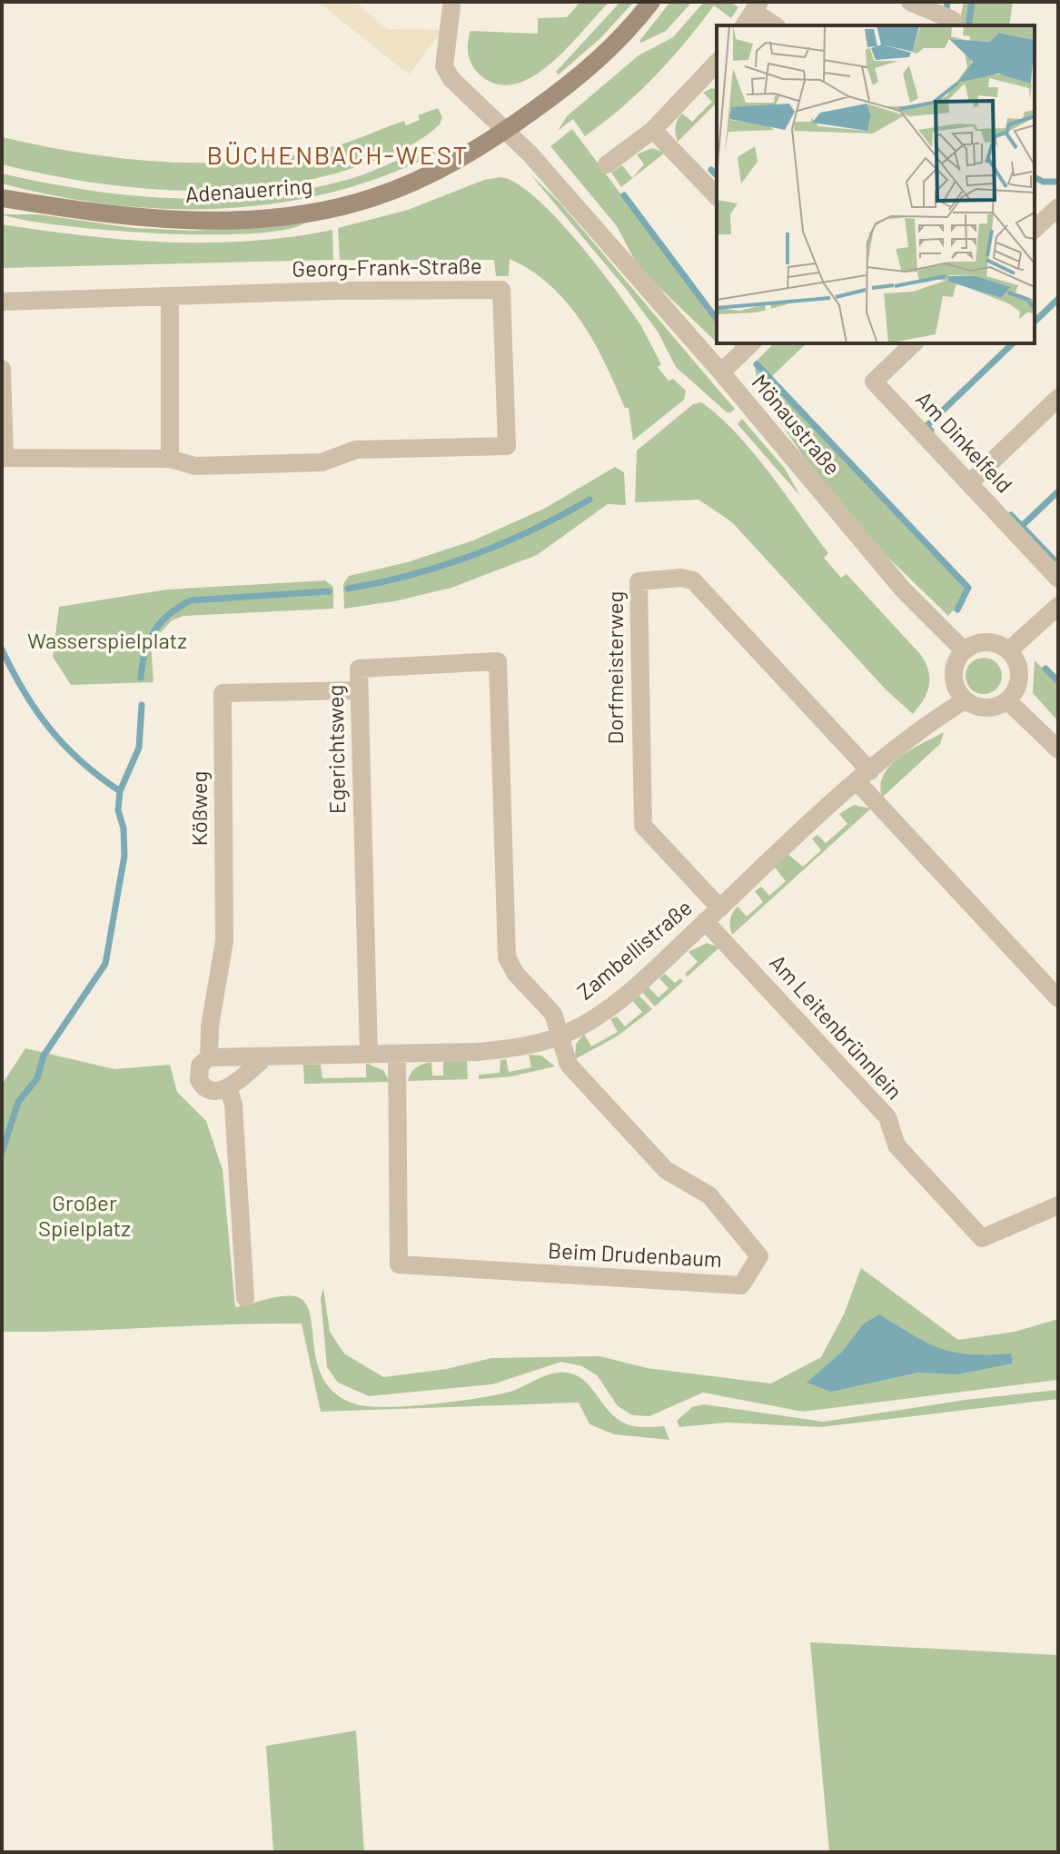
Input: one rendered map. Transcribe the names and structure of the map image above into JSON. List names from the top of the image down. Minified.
{"streets":{"main road":["Adenauerring"],"street":["Georg-Frank-Straße","Mönaustraße","Am Dinkelfeld","Dorfmeisterweg","Egerichtsweg","Kößweg","Zambellistraße","Am Leitenbrünnlein","Beim Drudenbaum"]},"crossings":[["Adenauerring","Mönaustraße"],["Mönaustraße","Zambellistraße"],["Dorfmeisterweg","Zambellistraße"],["Egerichtsweg","Kößweg"],["Egerichtsweg","Zambellistraße"],["Egerichtsweg","Beim Drudenbaum"],["Kößweg","Zambellistraße"],["Zambellistraße","Am Leitenbrünnlein"],["Zambellistraße","Beim Drudenbaum"]],"districts":["BÜCHENBACH-WEST"],"parks":["Wasserspielplatz","Großer Spielplatz"]}
